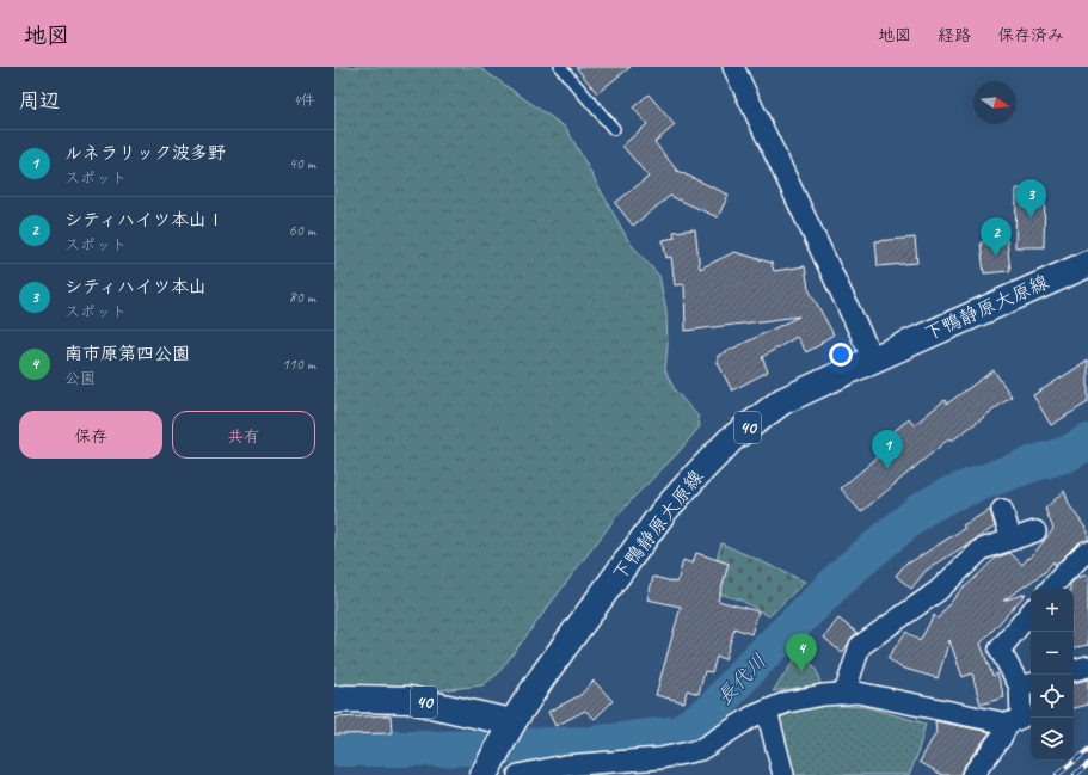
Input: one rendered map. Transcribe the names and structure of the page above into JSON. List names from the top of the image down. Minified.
{"streets":{"main road":["下鴨静原大原線","40"]},"crossings":[["下鴨静原大原線","40"]],"water":["長代川"],"north":"right","page":{"header":"地図","nav":["地図","経路","保存済み"],"heading":["周辺","4件"],"list":[{"mark":"1","name":"ルネラリック波多野","note":"スポット","value":"40 m"},{"mark":"2","name":"シティハイツ本山Ⅰ","note":"スポット","value":"60 m"},{"mark":"3","name":"シティハイツ本山","note":"スポット","value":"80 m"},{"mark":"4","name":"南市原第四公園","note":"公園","value":"110 m"}],"pins":["3","2","1","4"],"buttons":["保存","共有"],"map_buttons":["+","−"]}}
